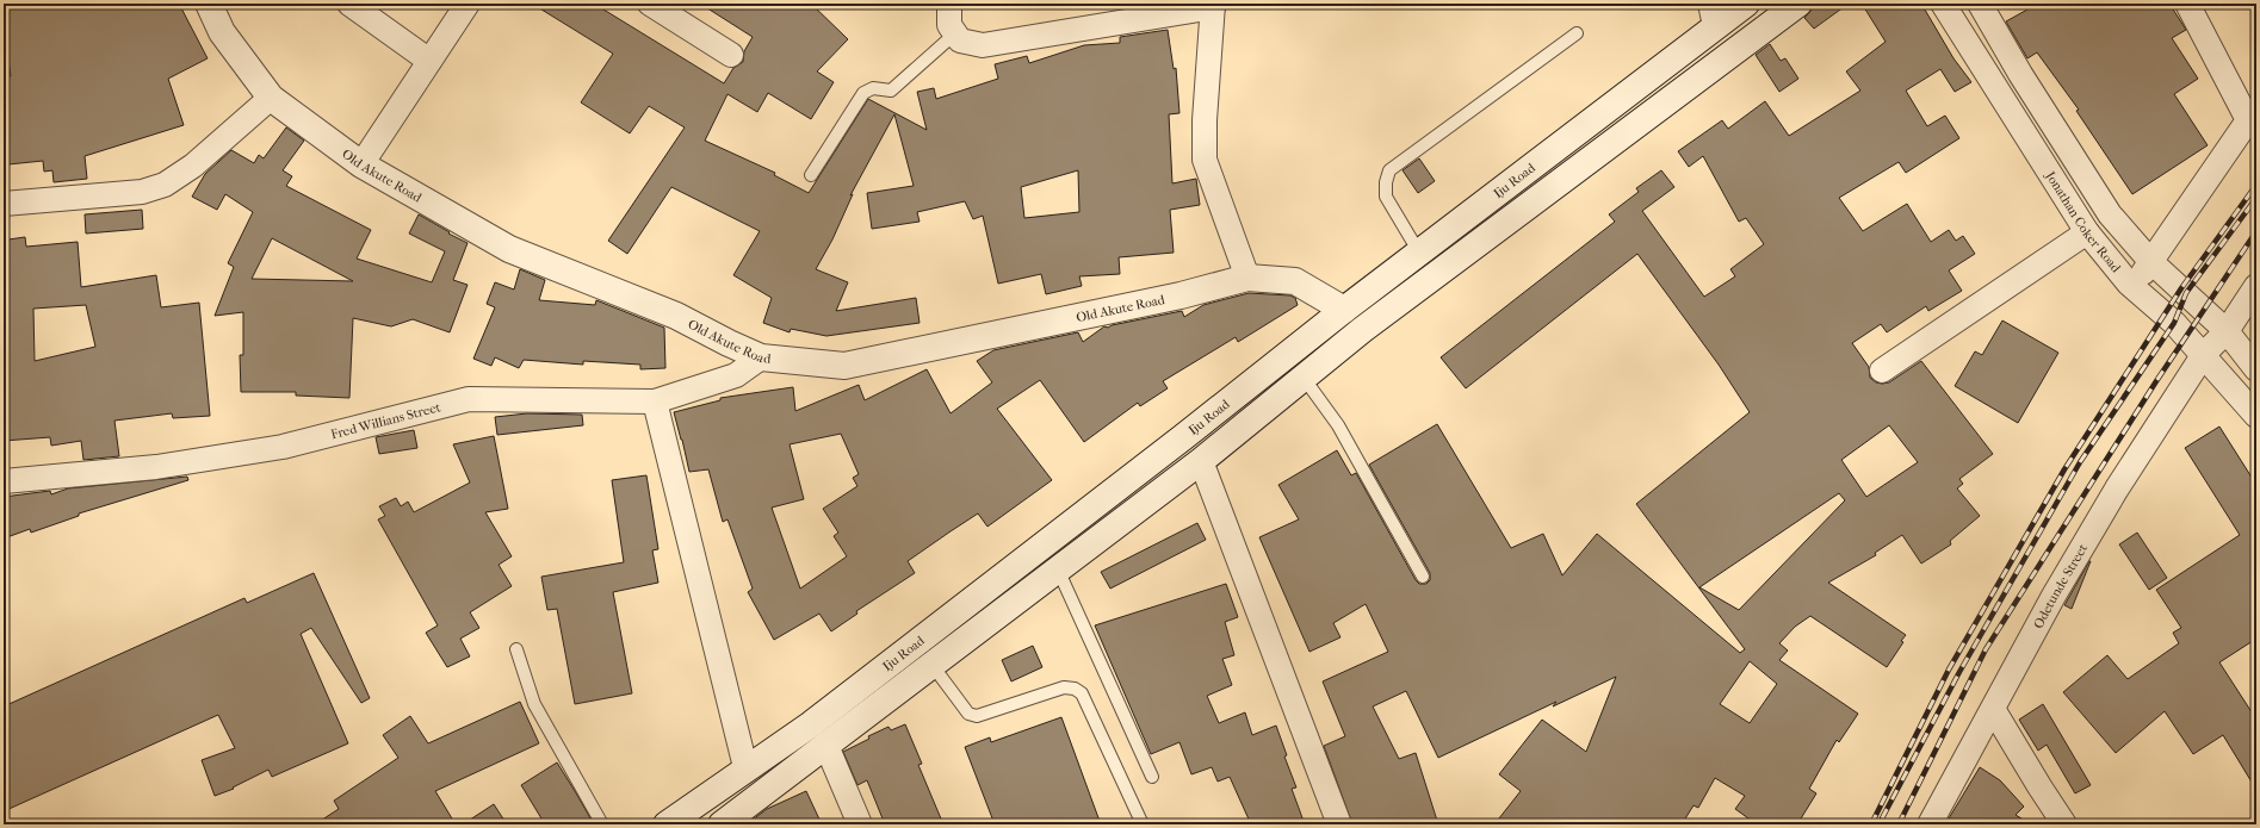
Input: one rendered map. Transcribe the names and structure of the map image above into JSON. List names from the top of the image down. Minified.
{"streets":{"main road":["Old Akute Road","Iju Road"],"street":["Jonathan Coker Road","Fred Willians Street","Odetunde Street"]},"crossings":[["Old Akute Road","Iju Road"],["Old Akute Road","Fred Willians Street"],["Jonathan Coker Road","Odetunde Street"]]}
